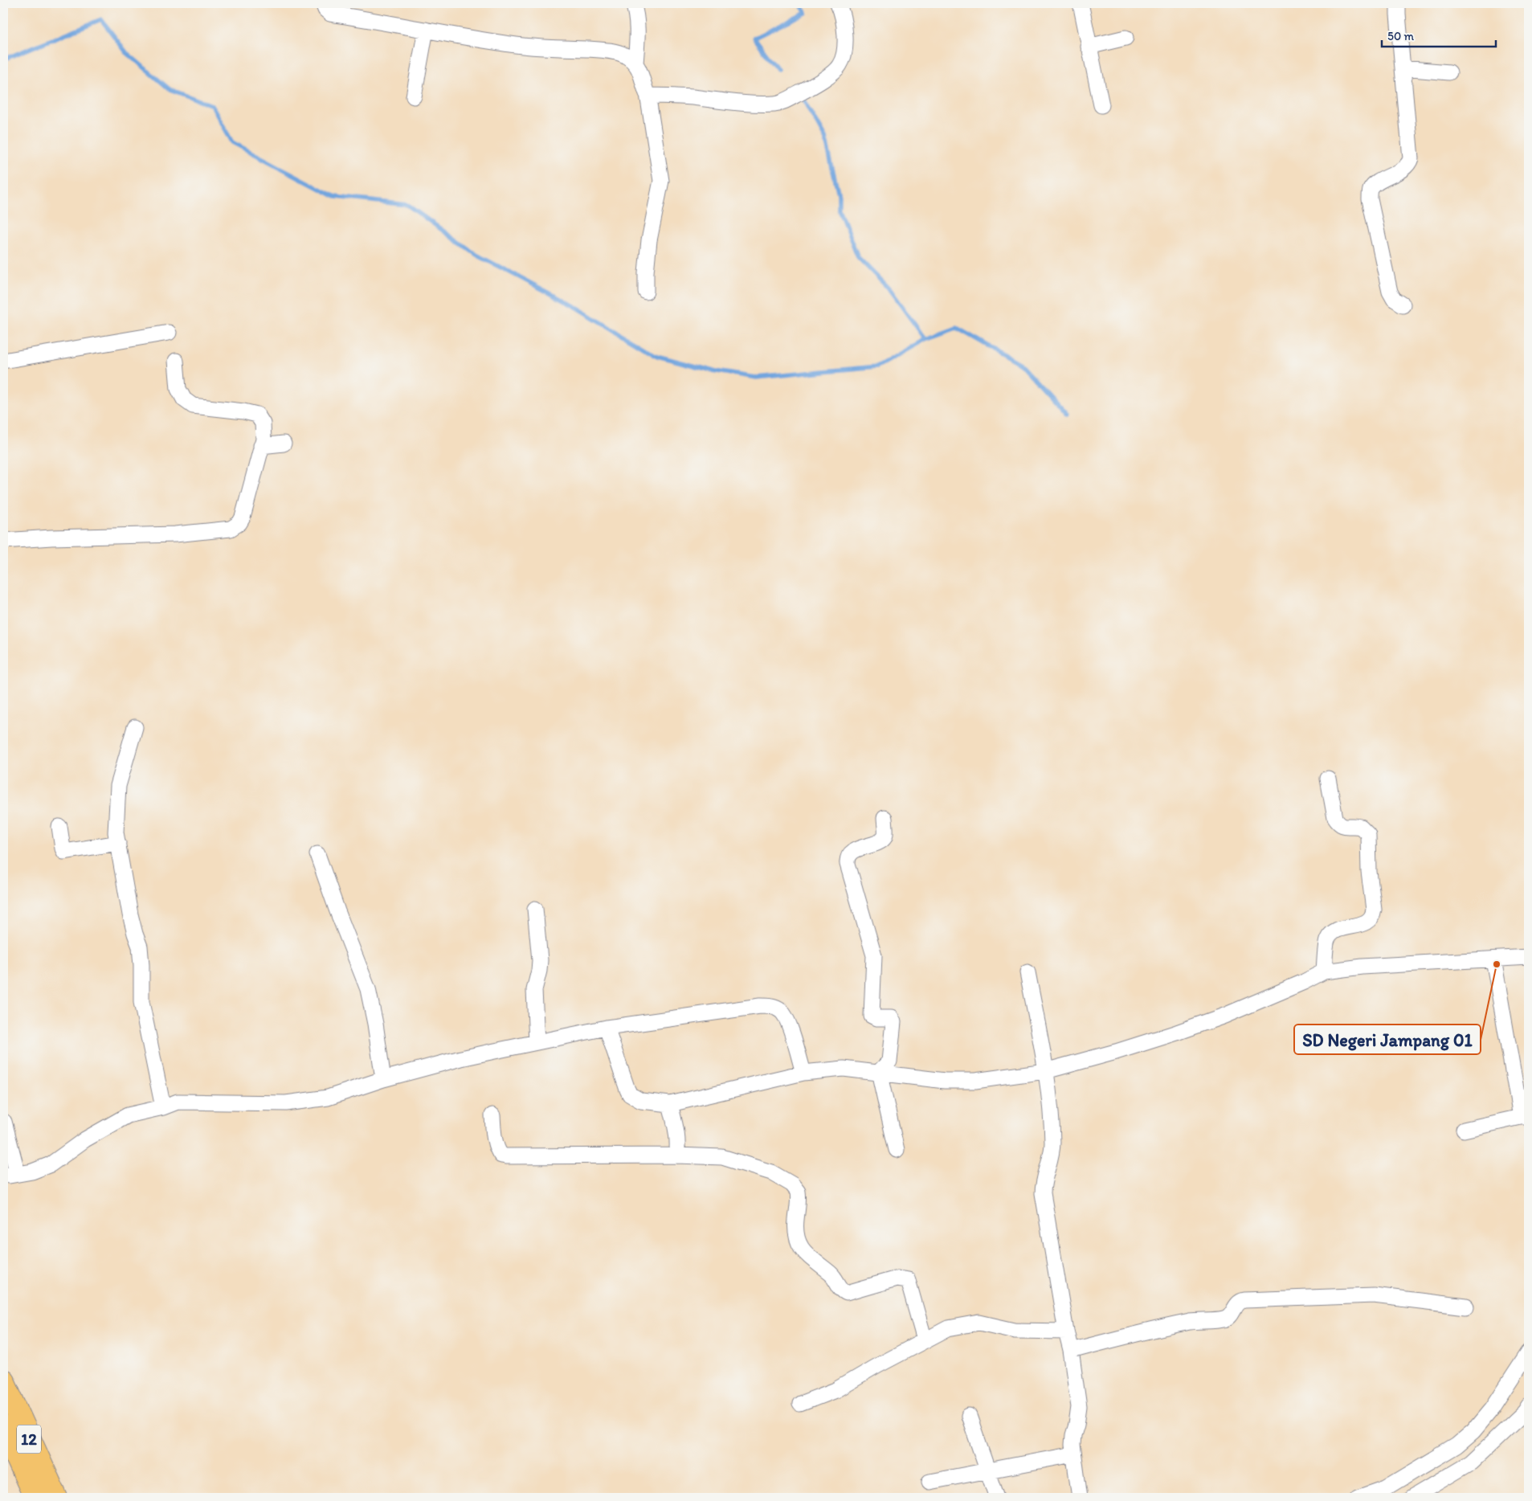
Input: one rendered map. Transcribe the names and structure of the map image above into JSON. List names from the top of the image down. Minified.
{"streets":{"highway":["12"]},"places":["SD Negeri Jampang 01"],"scale_bar":"50 m"}
